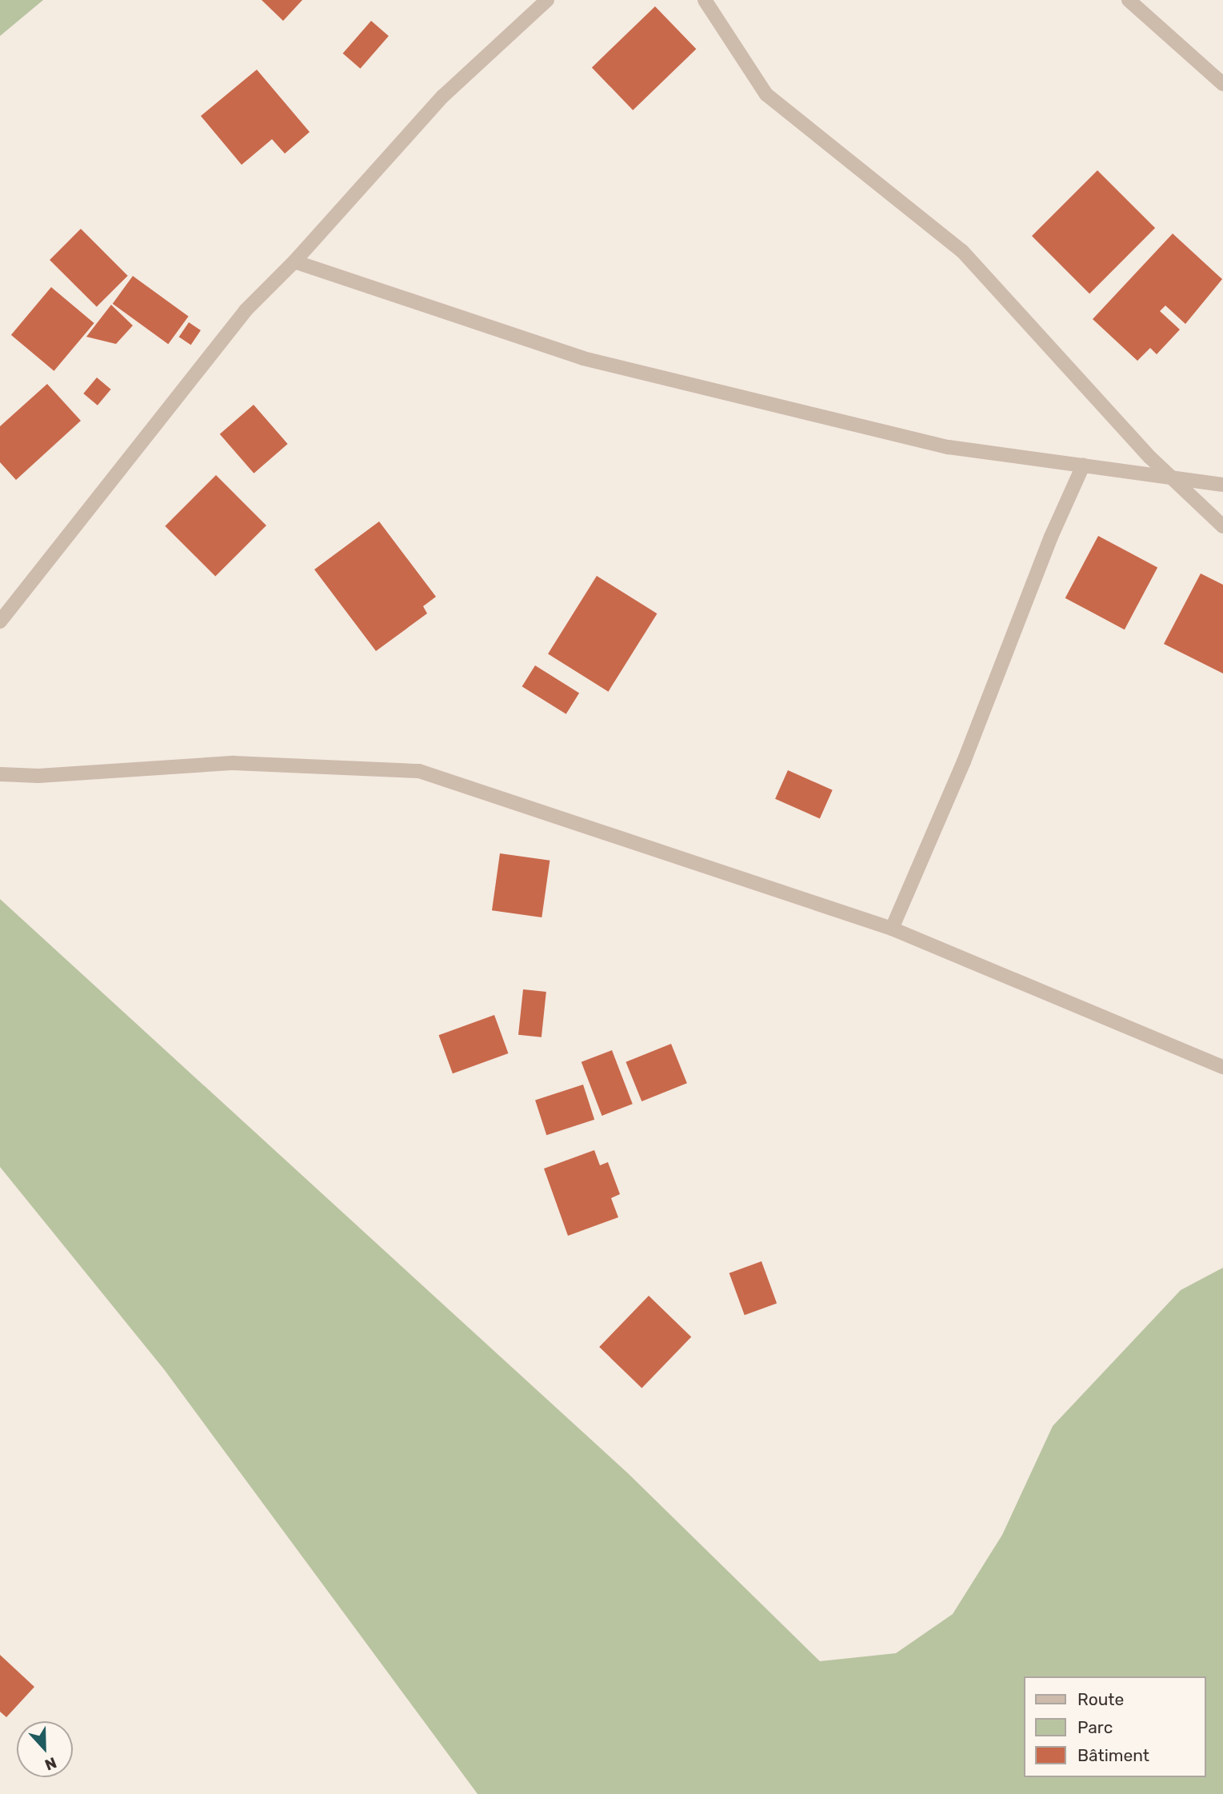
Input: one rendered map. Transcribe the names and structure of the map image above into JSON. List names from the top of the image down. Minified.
{"legend":["Route","Parc","Bâtiment"],"north":"bottom"}
